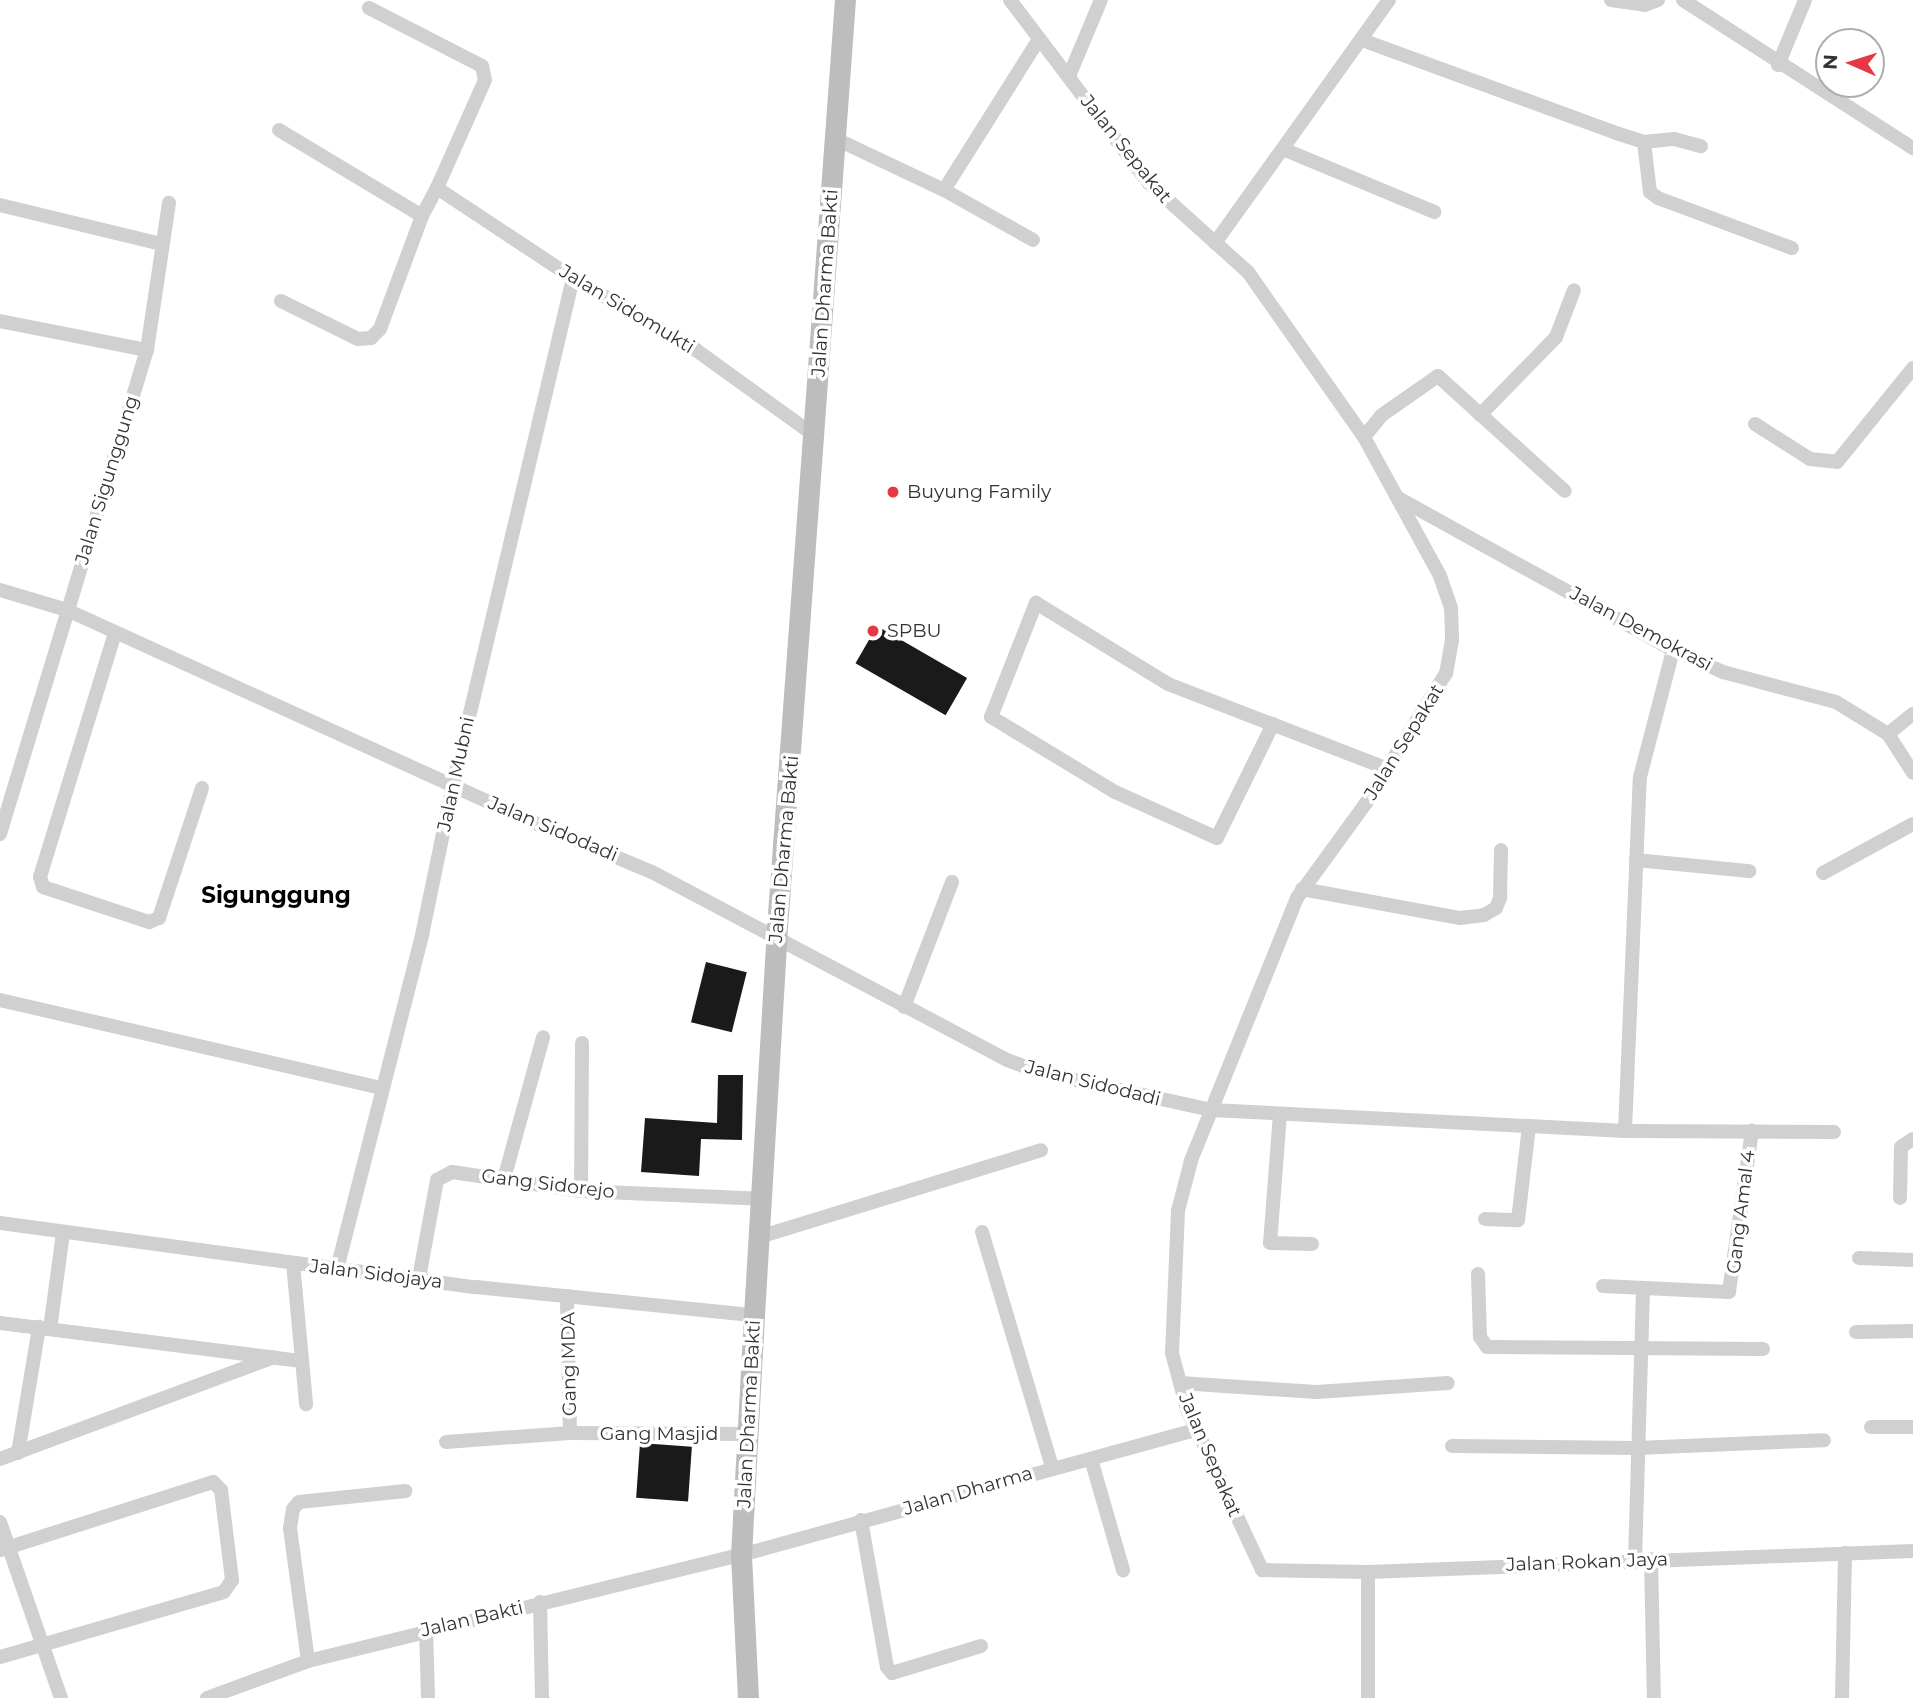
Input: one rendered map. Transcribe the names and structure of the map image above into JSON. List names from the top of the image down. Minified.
{"streets":{"main road":["Jalan Dharma Bakti"],"street":["Jalan Sepakat","Jalan Sidomukti","Jalan Sigunggung","Jalan Demokrasi","Jalan Mubni","Jalan Sidodadi","Gang Sidorejo","Gang Amal 4","Jalan Sidojaya","Gang MDA","Gang Masjid","Jalan Dharma","Jalan Rokan Jaya","Jalan Bakti"]},"crossings":[["Jalan Sepakat","Jalan Demokrasi"],["Jalan Sepakat","Jalan Sidodadi"],["Jalan Sepakat","Jalan Dharma"],["Jalan Sepakat","Jalan Rokan Jaya"],["Jalan Dharma Bakti","Jalan Sidomukti"],["Jalan Dharma Bakti","Jalan Sidodadi"],["Jalan Dharma Bakti","Gang Sidorejo"],["Jalan Dharma Bakti","Jalan Sidojaya"],["Jalan Dharma Bakti","Gang Masjid"],["Jalan Dharma Bakti","Jalan Dharma"],["Jalan Dharma Bakti","Jalan Bakti"],["Jalan Sidomukti","Jalan Mubni"],["Jalan Sigunggung","Jalan Sidodadi"],["Jalan Mubni","Jalan Sidodadi"],["Jalan Mubni","Jalan Sidojaya"],["Jalan Sidodadi","Gang Amal 4"],["Gang Sidorejo","Jalan Sidojaya"],["Jalan Sidojaya","Gang MDA"],["Gang MDA","Gang Masjid"],["Jalan Dharma","Jalan Bakti"]],"districts":["Sigunggung"],"places":["Buyung Family","SPBU"],"north":"left"}
